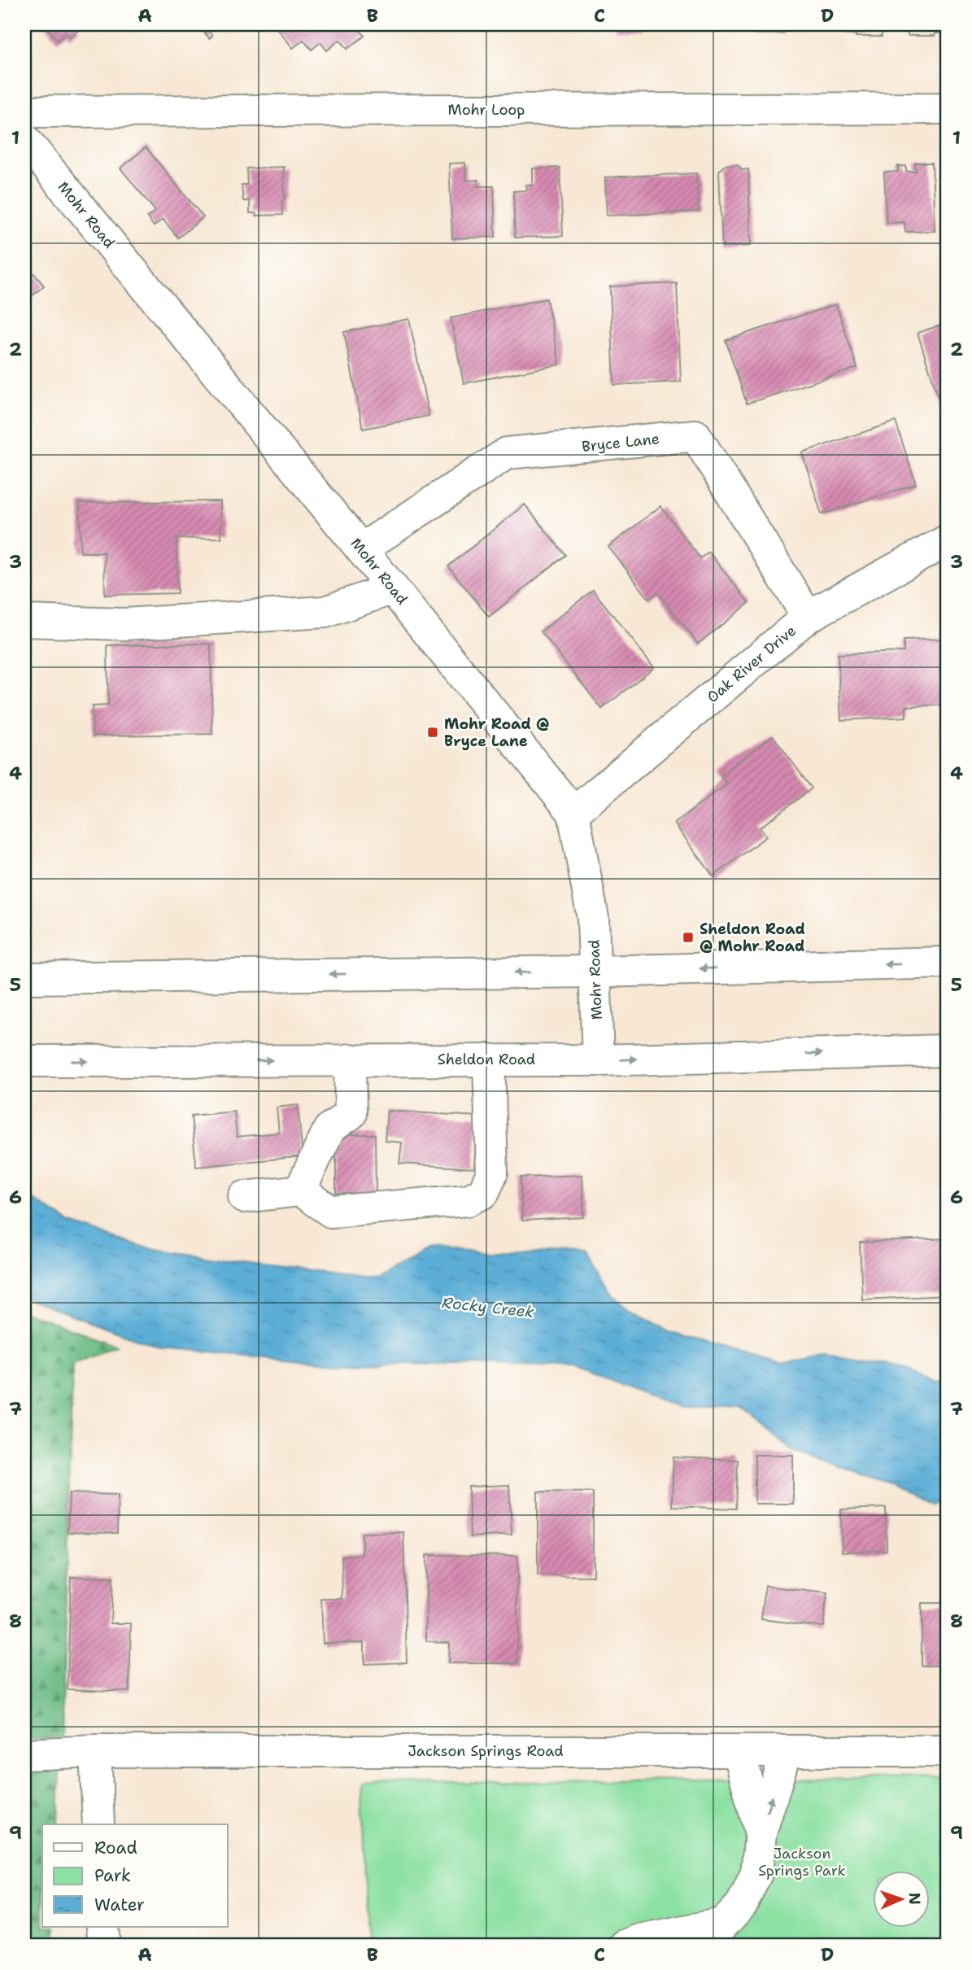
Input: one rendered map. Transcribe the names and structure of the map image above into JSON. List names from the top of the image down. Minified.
{"streets":{"street":["Mohr Loop","Mohr Road","Bryce Lane","Oak River Drive","Sheldon Road","Jackson Springs Road"]},"crossings":[["Mohr Road","Bryce Lane"],["Mohr Road","Oak River Drive"],["Mohr Road","Sheldon Road"],["Bryce Lane","Oak River Drive"]],"water":["Rocky Creek"],"parks":["Jackson Springs Park"],"places":{"transit":["Mohr Road @ Bryce Lane","Sheldon Road @ Mohr Road"]},"legend":["Road","Park","Water"],"north":"right","grid":{"columns":["A","B","C","D"],"rows":["1","2","3","4","5","6","7","8","9"]}}
